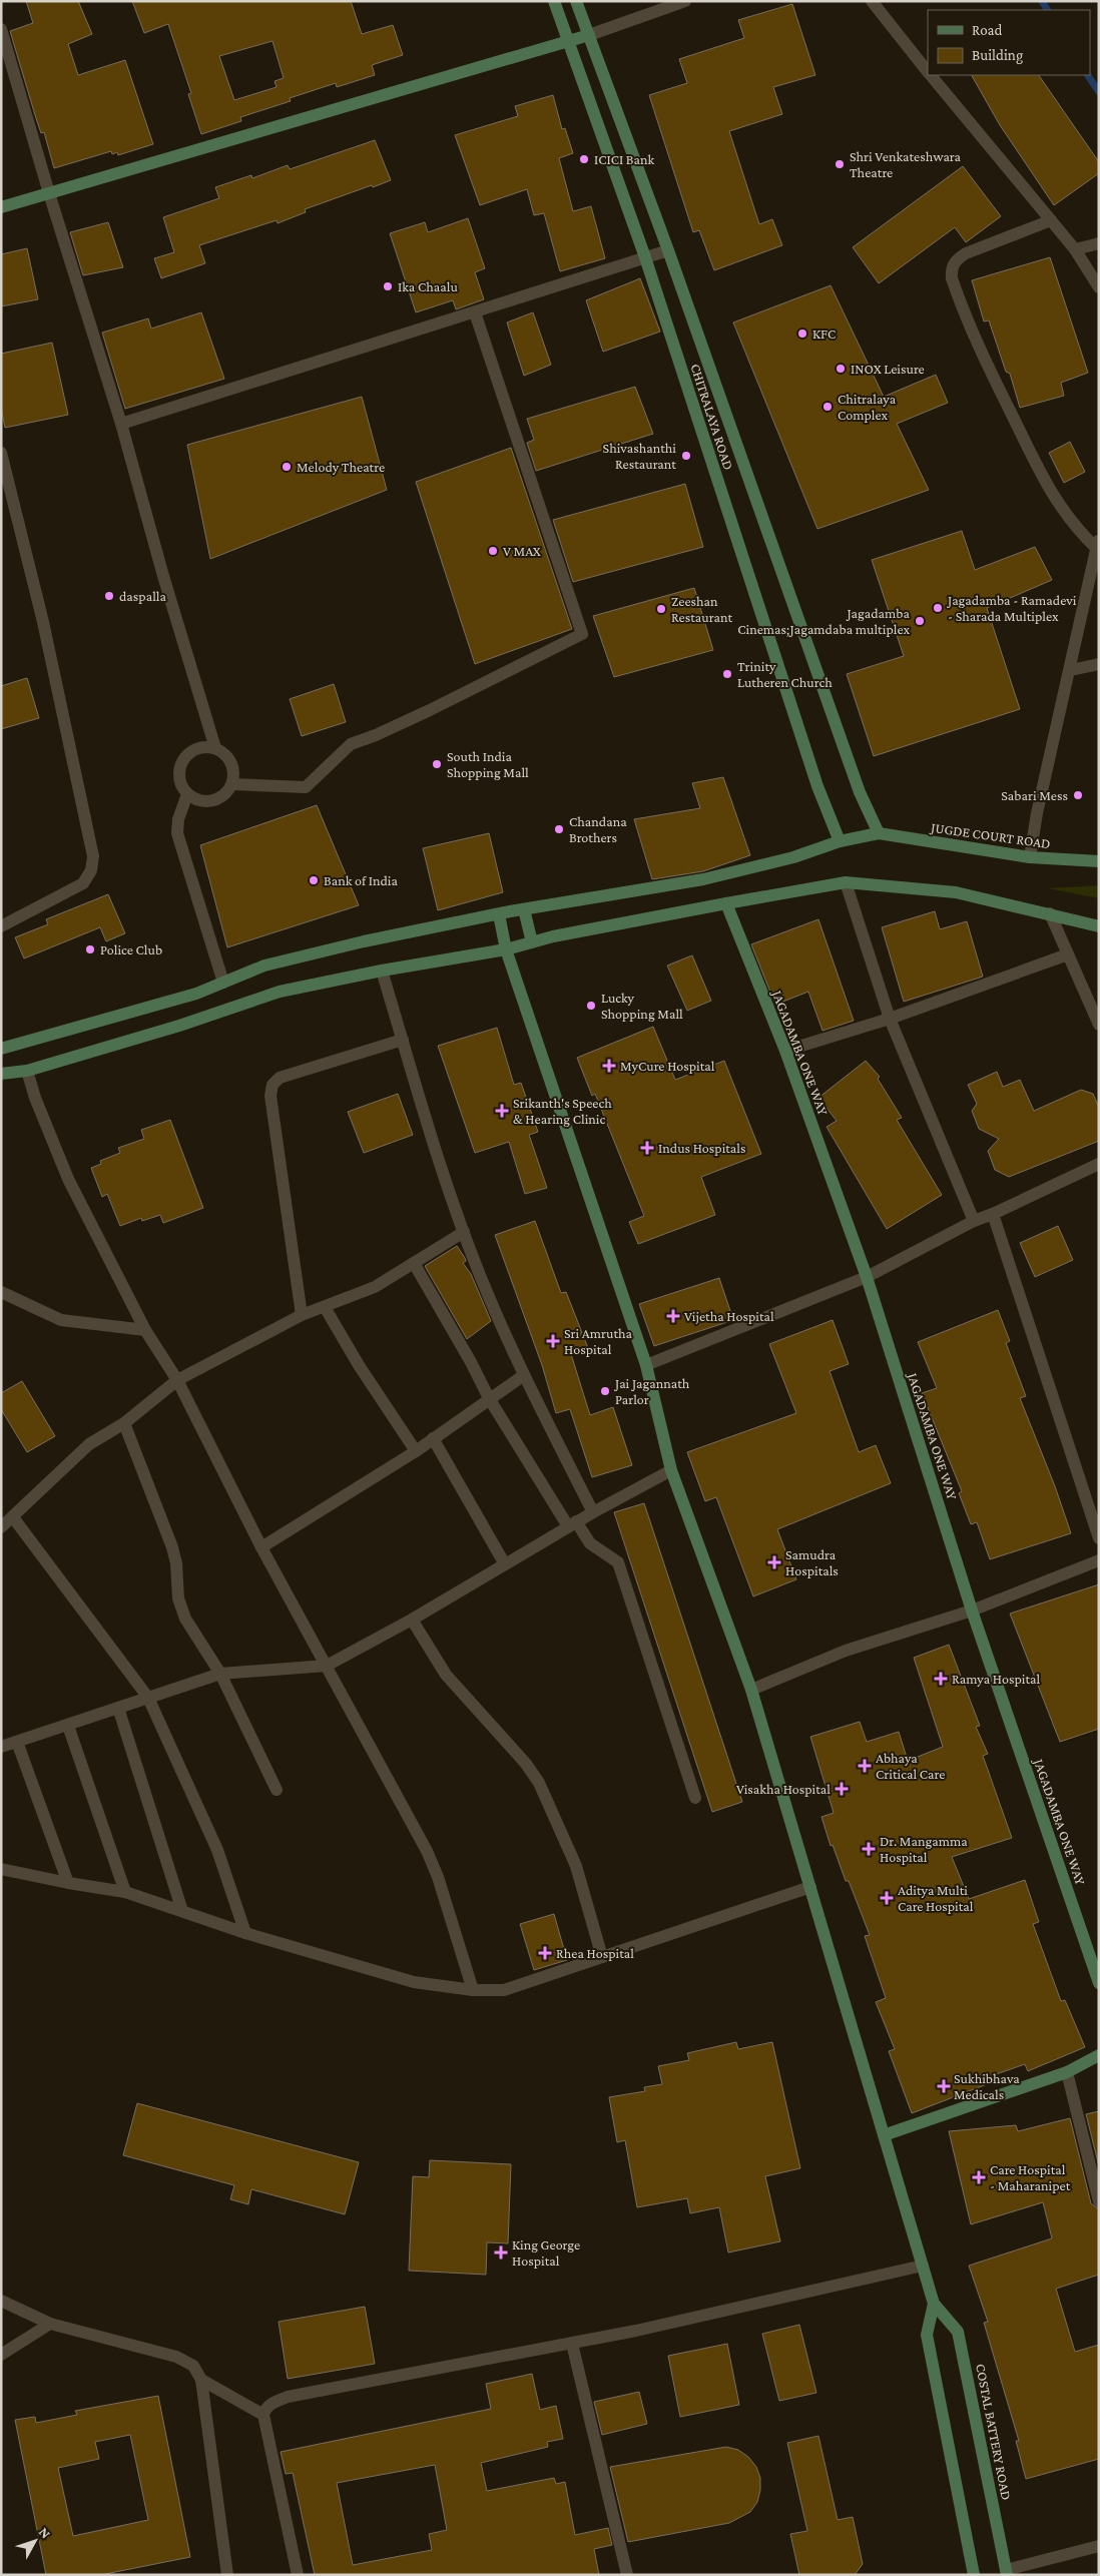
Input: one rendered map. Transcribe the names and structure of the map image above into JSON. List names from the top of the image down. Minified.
{"streets":{"main road":["CHITRALAYA ROAD","JUGDE COURT ROAD","JAGADAMBA ONE WAY","COSTAL BATTERY ROAD"]},"crossings":[["CHITRALAYA ROAD","JUGDE COURT ROAD"]],"places":{"other":["ICICI Bank","Shri Venkateshwara Theatre","Ika Chaalu","KFC","INOX Leisure","Chitralaya Complex","Shivashanthi Restaurant","Melody Theatre","V MAX","daspalla","Jagadamba - Ramadevi - Sharada Multiplex","Zeeshan Restaurant","Jagadamba Cinemas;Jagamdaba multiplex","Trinity Lutheren Church","South India Shopping Mall","Sabari Mess","Chandana Brothers","Bank of India","Police Club","Lucky Shopping Mall","Jai Jagannath Parlor"],"health":["MyCure Hospital","Srikanth's Speech & Hearing Clinic","Indus Hospitals","Vijetha Hospital","Sri Amrutha Hospital","Samudra Hospitals","Ramya Hospital","Abhaya Critical Care","Visakha Hospital","Dr. Mangamma Hospital","Aditya Multi Care Hospital","Rhea Hospital","Sukhibhava Medicals","Care Hospital - Maharanipet","King George Hospital"]},"legend":["Road","Building"],"north":"top right"}
